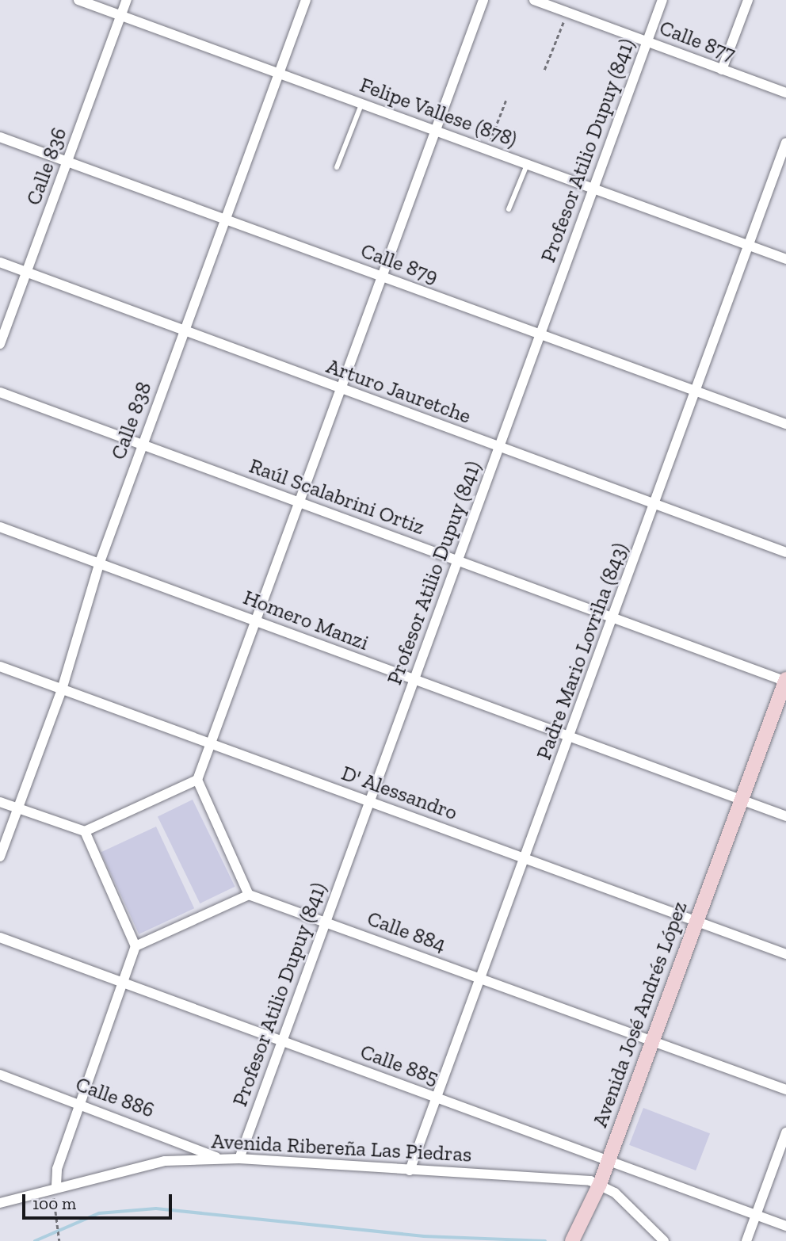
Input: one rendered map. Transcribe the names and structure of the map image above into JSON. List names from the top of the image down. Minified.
{"streets":{"main road":["Avenida José Andrés López"],"street":["Calle 877","Felipe Vallese (878)","Profesor Atilio Dupuy (841)","Calle 836","Calle 879","Arturo Jauretche","Calle 838","Raúl Scalabrini Ortiz","Homero Manzi","Padre Mario Lovriha (843)","D' Alessandro","Calle 884","Calle 885","Calle 886","Avenida Ribereña Las Piedras"]},"crossings":[["Calle 877","Profesor Atilio Dupuy (841)"],["Felipe Vallese (878)","Profesor Atilio Dupuy (841)"],["Felipe Vallese (878)","Calle 836"],["Felipe Vallese (878)","Calle 838"],["Felipe Vallese (878)","Padre Mario Lovriha (843)"],["Profesor Atilio Dupuy (841)","Calle 879"],["Profesor Atilio Dupuy (841)","Arturo Jauretche"],["Profesor Atilio Dupuy (841)","Raúl Scalabrini Ortiz"],["Profesor Atilio Dupuy (841)","Homero Manzi"],["Profesor Atilio Dupuy (841)","D' Alessandro"],["Profesor Atilio Dupuy (841)","Calle 884"],["Profesor Atilio Dupuy (841)","Calle 885"],["Profesor Atilio Dupuy (841)","Avenida Ribereña Las Piedras"],["Calle 836","Calle 879"],["Calle 836","Arturo Jauretche"],["Calle 879","Calle 838"],["Calle 879","Padre Mario Lovriha (843)"],["Arturo Jauretche","Calle 838"],["Arturo Jauretche","Padre Mario Lovriha (843)"],["Calle 838","Raúl Scalabrini Ortiz"],["Calle 838","Homero Manzi"],["Calle 838","D' Alessandro"],["Raúl Scalabrini Ortiz","Padre Mario Lovriha (843)"],["Raúl Scalabrini Ortiz","Avenida José Andrés López"],["Homero Manzi","Padre Mario Lovriha (843)"],["Homero Manzi","Avenida José Andrés López"],["Padre Mario Lovriha (843)","D' Alessandro"],["Padre Mario Lovriha (843)","Calle 884"],["Padre Mario Lovriha (843)","Calle 885"],["Padre Mario Lovriha (843)","Avenida Ribereña Las Piedras"],["D' Alessandro","Avenida José Andrés López"],["Calle 884","Avenida José Andrés López"],["Avenida José Andrés López","Calle 885"],["Avenida José Andrés López","Avenida Ribereña Las Piedras"],["Calle 886","Avenida Ribereña Las Piedras"]],"scale_bar":"100 m"}
